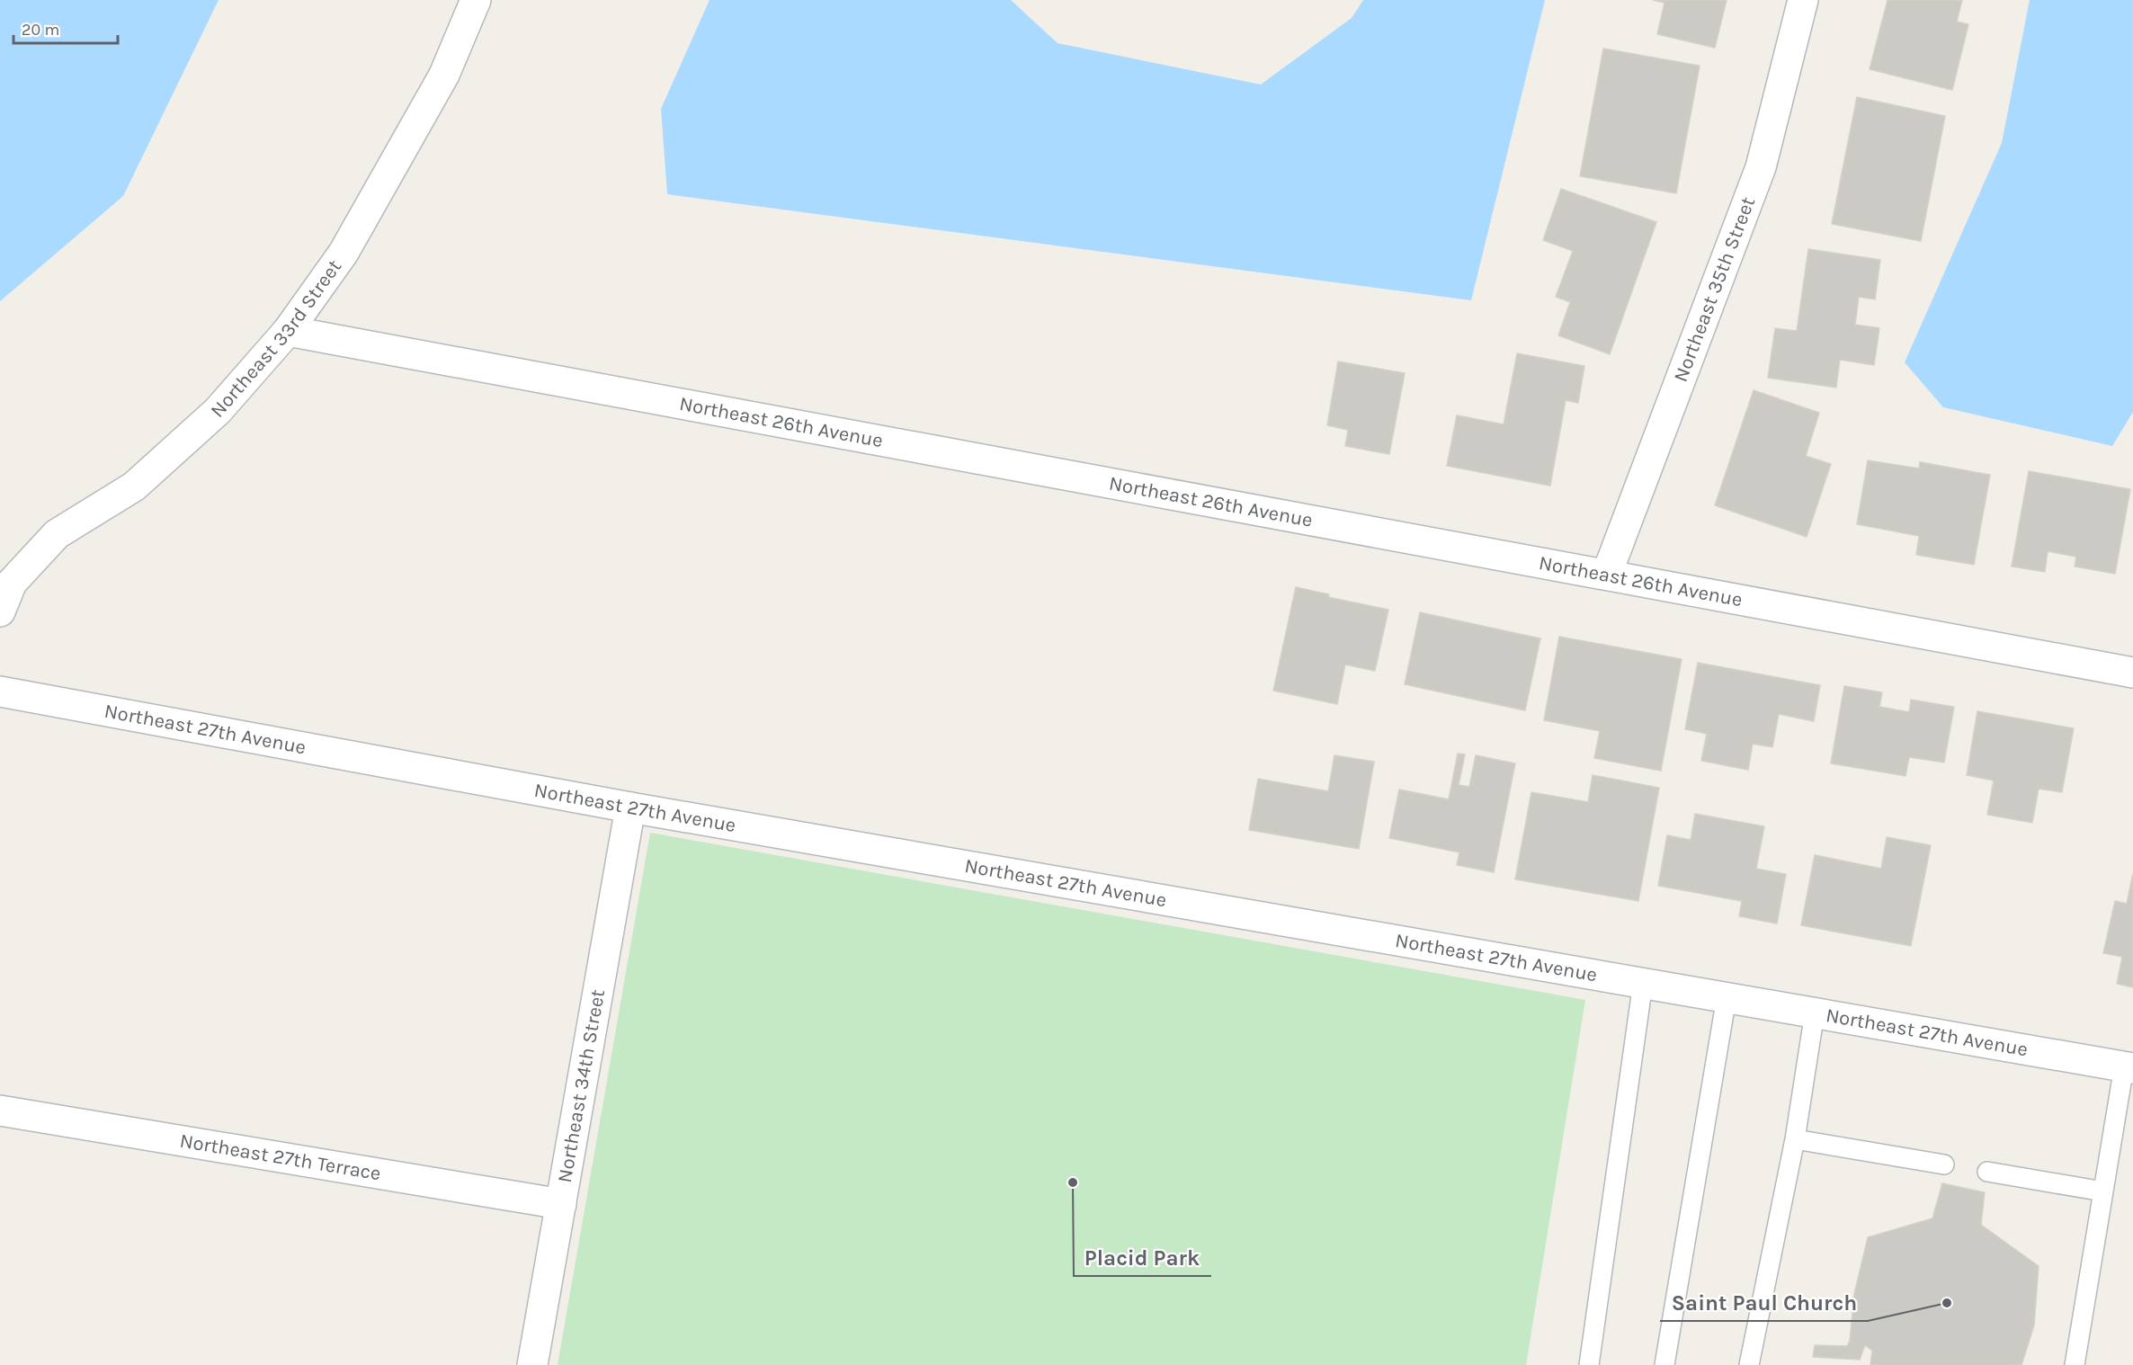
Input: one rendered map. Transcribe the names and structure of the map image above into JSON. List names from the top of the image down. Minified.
{"streets":{"street":["Northeast 35th Street","Northeast 33rd Street","Northeast 26th Avenue","Northeast 27th Avenue","Northeast 34th Street","Northeast 27th Terrace"]},"crossings":[["Northeast 35th Street","Northeast 26th Avenue"],["Northeast 33rd Street","Northeast 26th Avenue"],["Northeast 27th Avenue","Northeast 34th Street"],["Northeast 34th Street","Northeast 27th Terrace"]],"places":["Placid Park","Saint Paul Church"],"scale_bar":"20 m"}
